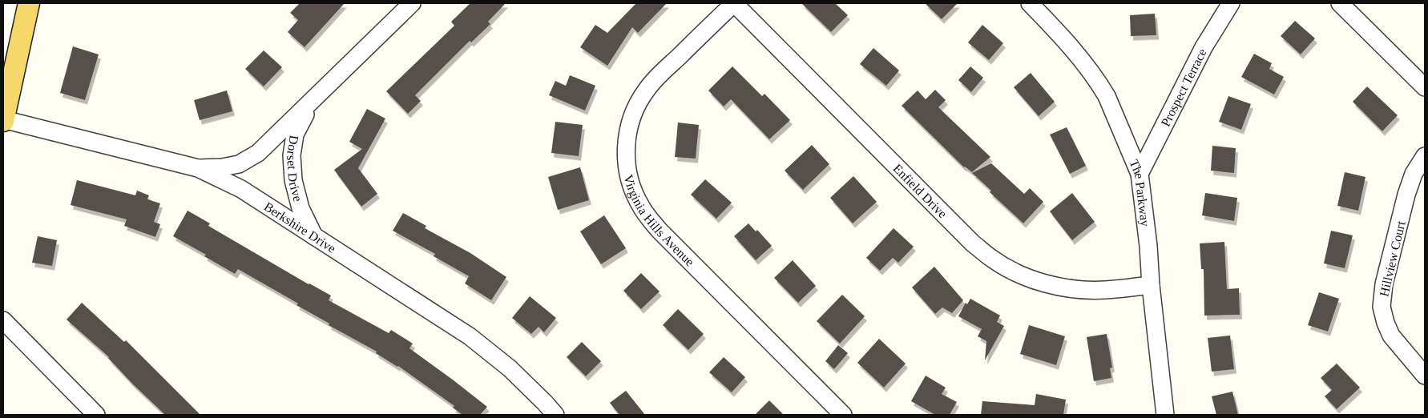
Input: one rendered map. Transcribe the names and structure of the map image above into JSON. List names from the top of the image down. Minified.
{"streets":{"street":["Prospect Terrace","Dorset Drive","Enfield Drive","The Parkway","Virginia Hills Avenue","Berkshire Drive","Hillview Court"]},"crossings":[["Prospect Terrace","The Parkway"],["Dorset Drive","Berkshire Drive"],["Enfield Drive","The Parkway"],["Enfield Drive","Virginia Hills Avenue"]]}
